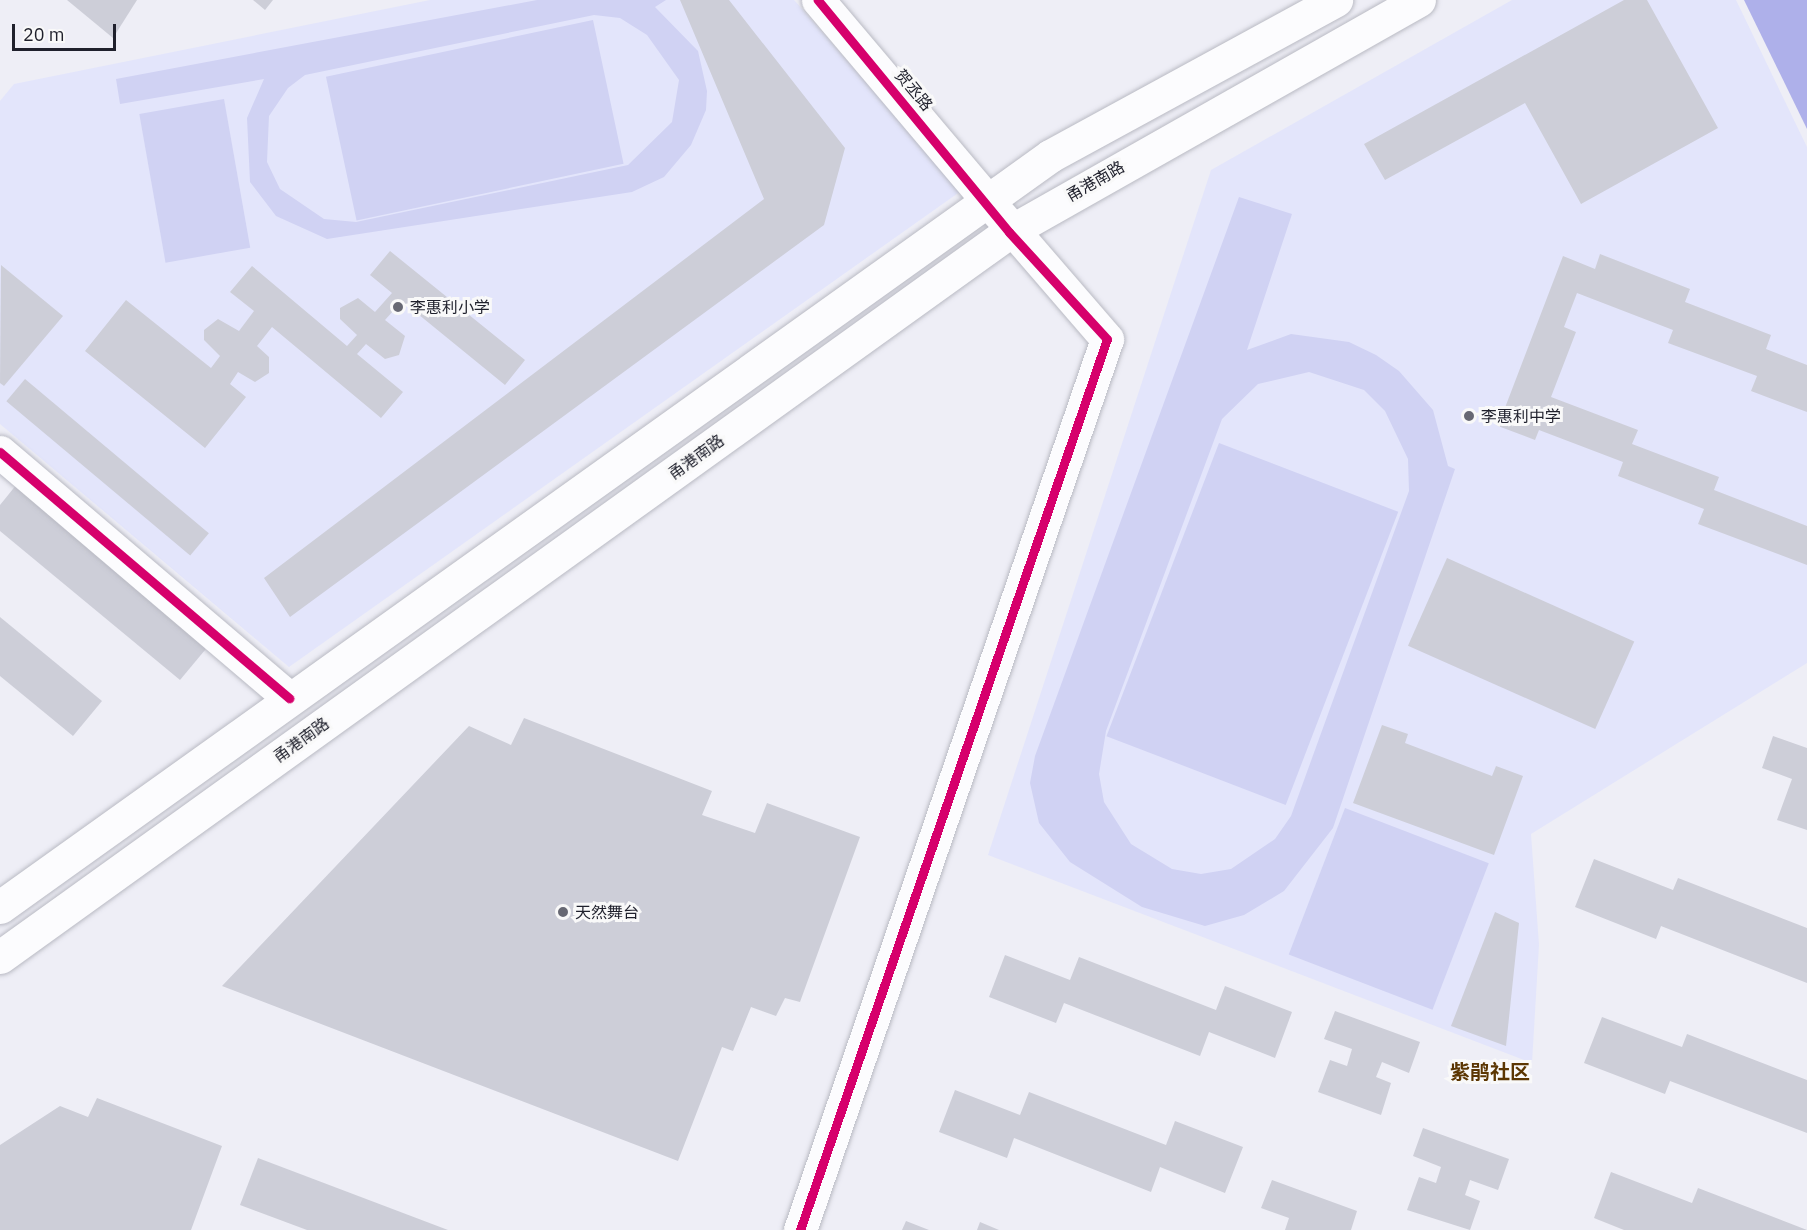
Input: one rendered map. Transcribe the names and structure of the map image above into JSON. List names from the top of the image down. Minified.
{"streets":{"main road":["贺丞路","甬港南路"]},"crossings":[["贺丞路","甬港南路"]],"districts":["紫鹃社区"],"places":["李惠利小学","李惠利中学","天然舞台"],"scale_bar":"20 m"}
